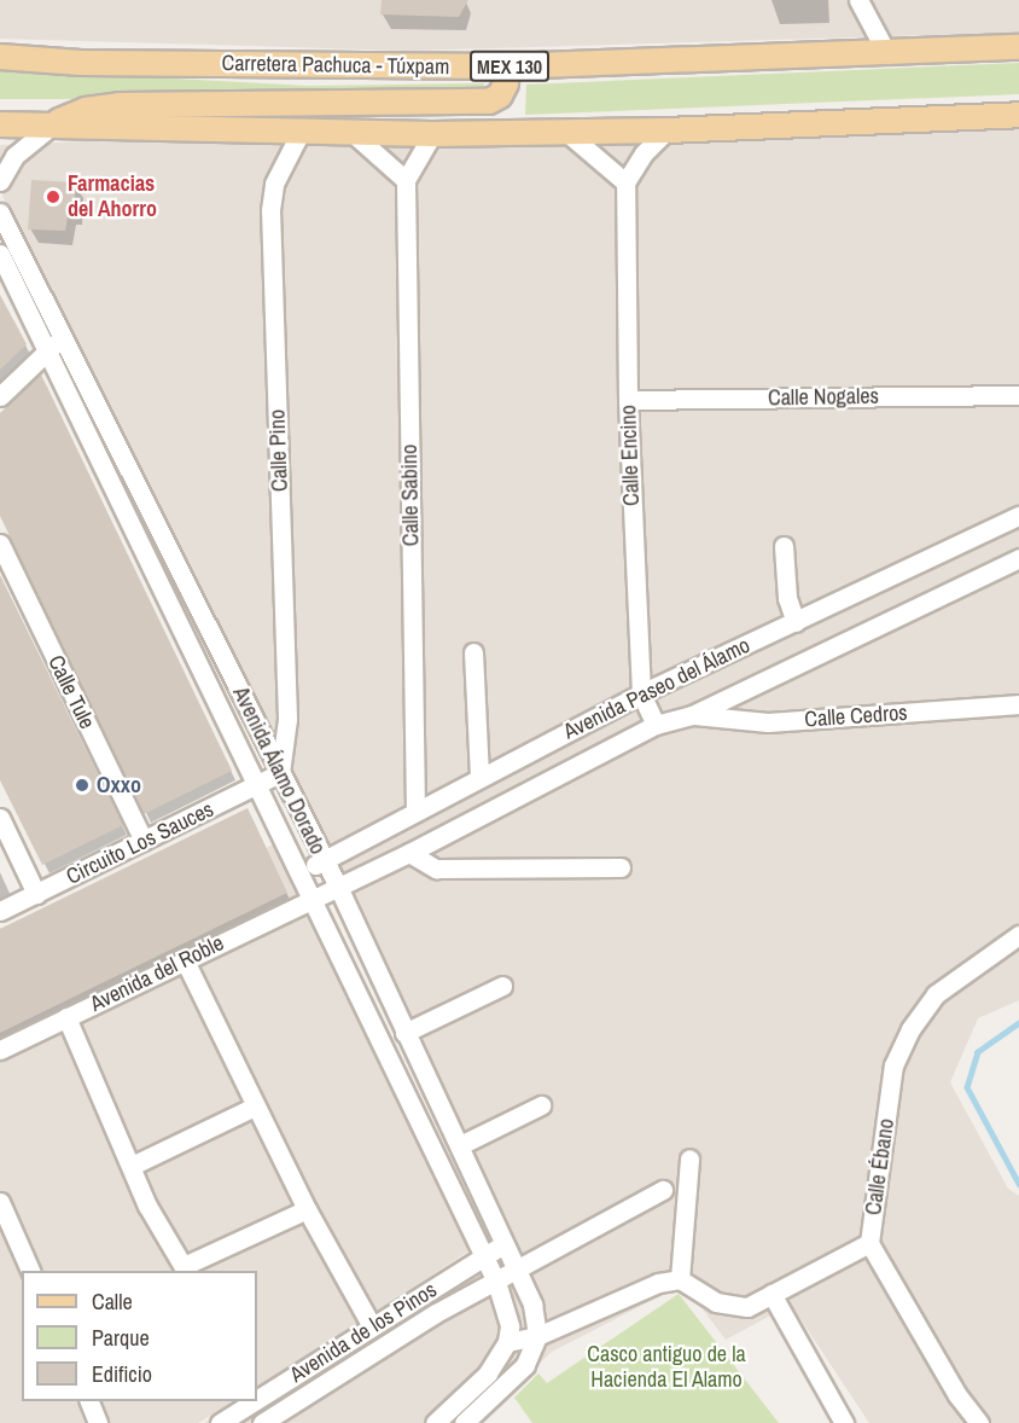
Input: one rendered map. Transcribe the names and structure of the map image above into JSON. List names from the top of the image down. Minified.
{"streets":{"main road":["Carretera Pachuca - Túxpam","MEX 130"],"street":["Calle Nogales","Calle Pino","Calle Encino","Calle Sabino","Avenida Paseo del Álamo","Calle Tule","Calle Cedros","Avenida Álamo Dorado","Circuito Los Sauces","Avenida del Roble","Calle Ébano","Avenida de los Pinos"]},"crossings":[["Calle Nogales","Calle Encino"],["Calle Pino","Avenida Álamo Dorado"],["Calle Pino","Circuito Los Sauces"],["Calle Encino","Avenida Paseo del Álamo"],["Calle Sabino","Avenida Paseo del Álamo"],["Avenida Paseo del Álamo","Calle Cedros"],["Avenida Paseo del Álamo","Avenida Álamo Dorado"],["Avenida Paseo del Álamo","Avenida del Roble"],["Calle Tule","Circuito Los Sauces"],["Avenida Álamo Dorado","Circuito Los Sauces"],["Avenida Álamo Dorado","Avenida del Roble"],["Avenida Álamo Dorado","Avenida de los Pinos"]],"parks":["Casco antiguo de la Hacienda El Alamo"],"places":["Farmacias del Ahorro","Oxxo"],"legend":["Calle","Parque","Edificio"]}
